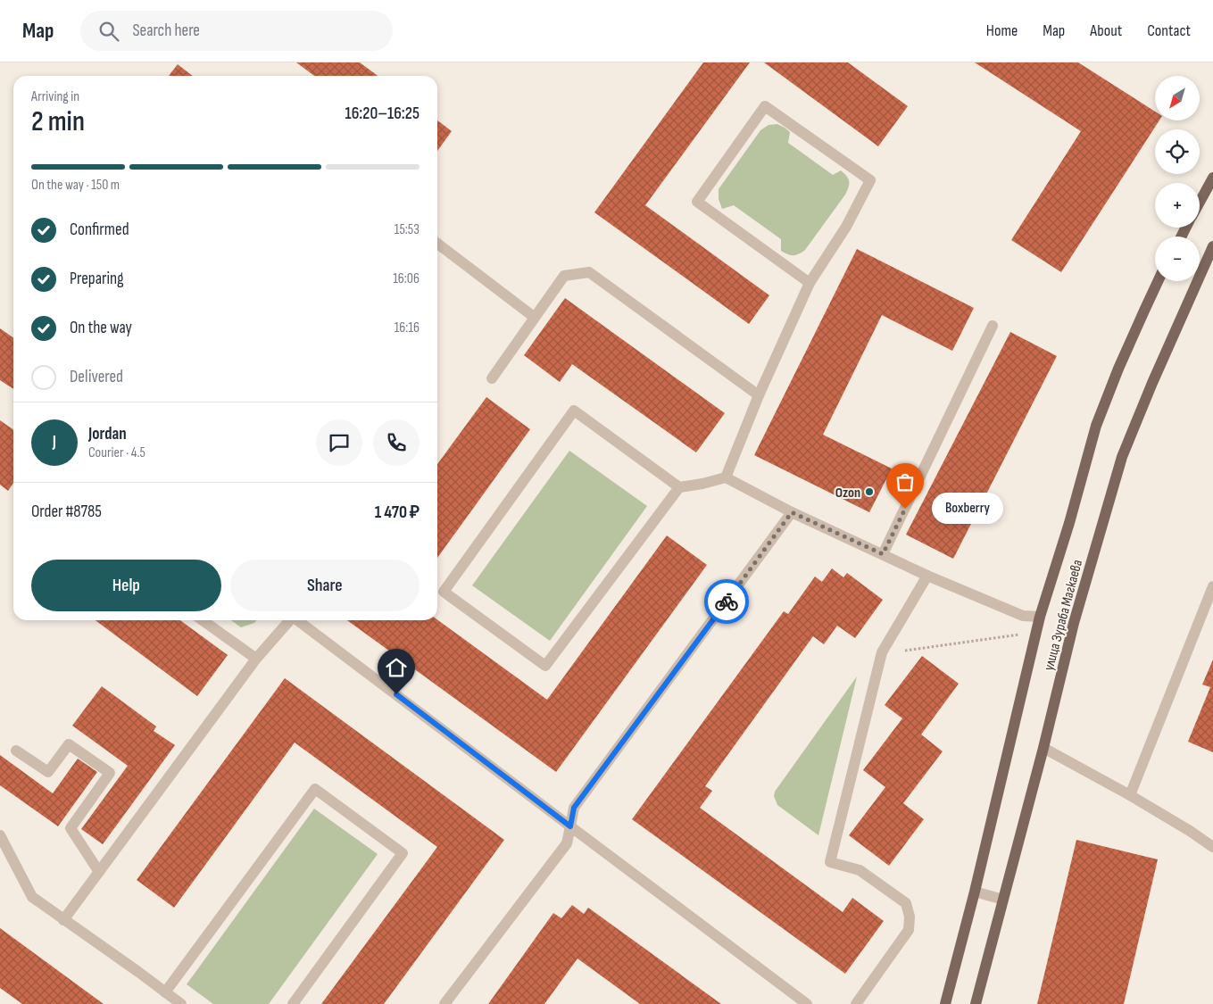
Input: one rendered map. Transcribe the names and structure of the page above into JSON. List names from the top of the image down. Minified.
{"streets":{"main road":["улица Зураба Магкаева"]},"places":["Ozon","Boxberry"],"north":"bottom left","page":{"header":"Map","search":"Search here","nav":["Home","Map","About","Contact"],"map_buttons":["+","−"],"heading":["2 min","Arriving in","16:20–16:25"],"panel":["Jordan","Courier · 4.5","Order #8785","1 470 ₽"],"bar":"On the way · 150 m","list":[["Confirmed","15:53"],["Preparing","16:06"],["On the way","16:16"],"Delivered"],"round":"J","bubble":"Boxberry","buttons":["Help","Share"]}}
